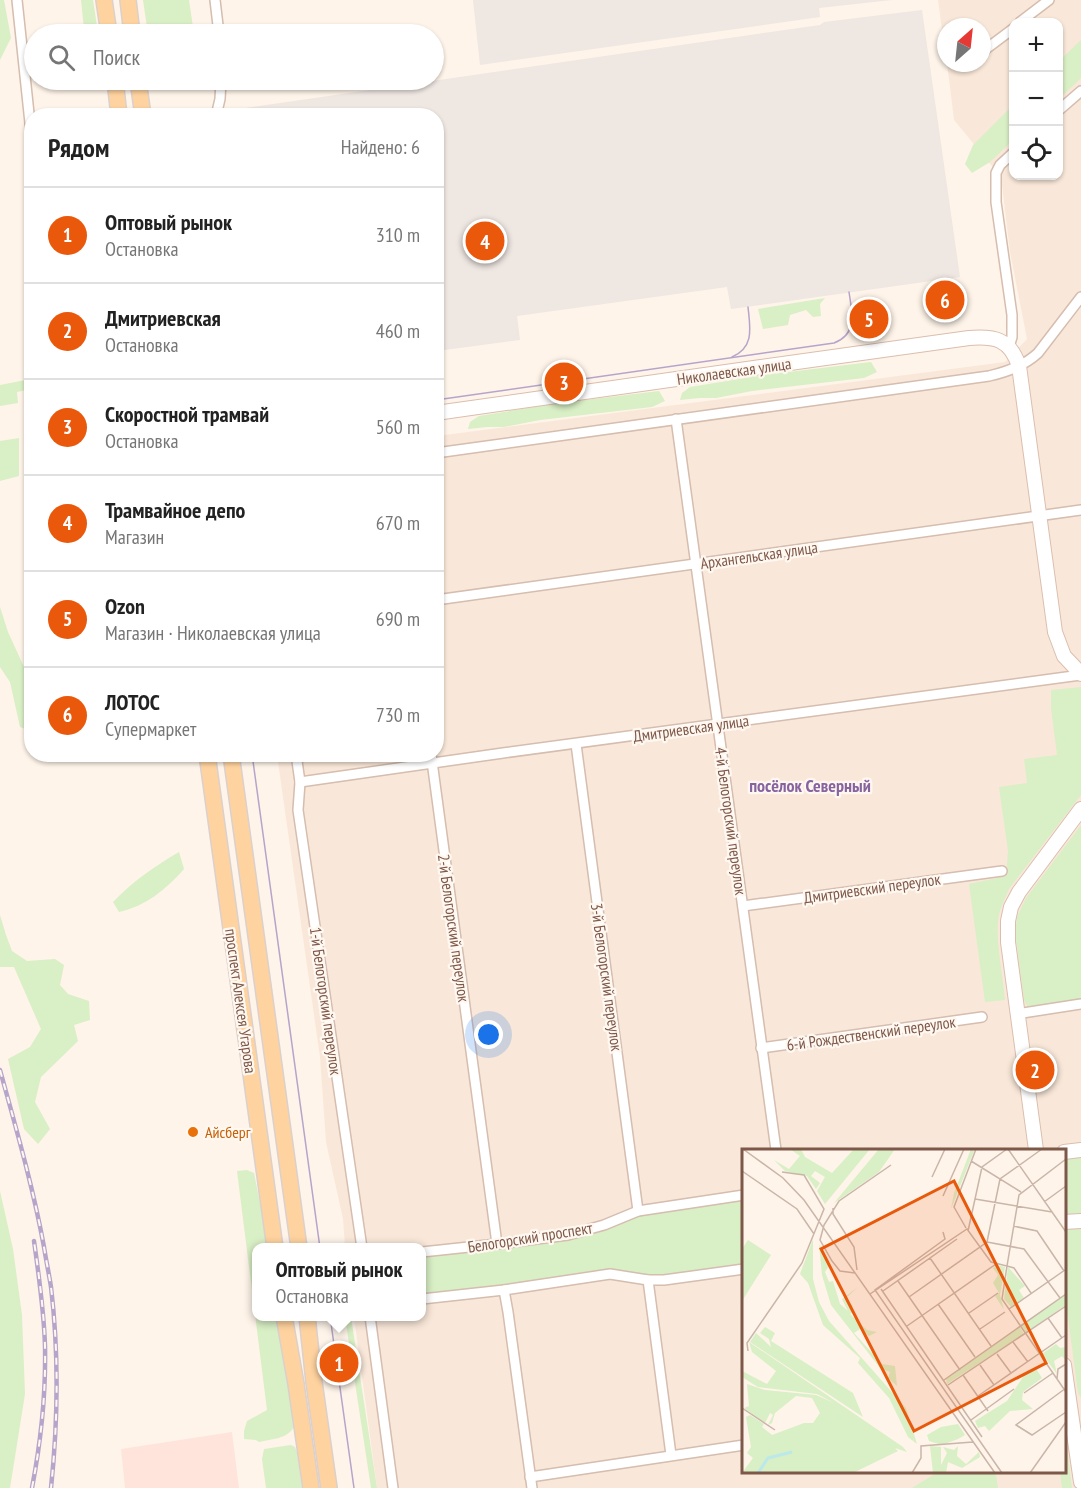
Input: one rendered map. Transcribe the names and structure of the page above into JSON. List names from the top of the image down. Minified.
{"streets":{"main road":["Николаевская улица","проспект Алексея Угарова"],"street":["Архангельская улица","Дмитриевская улица","4-й Белогорский переулок","Дмитриевский переулок","2-й Белогорский переулок","3-й Белогорский переулок","1-й Белогорский переулок","6-й Рождественский переулок","Белогорский проспект"]},"crossings":[["Архангельская улица","4-й Белогорский переулок"],["Дмитриевская улица","4-й Белогорский переулок"],["Дмитриевская улица","3-й Белогорский переулок"],["Дмитриевская улица","1-й Белогорский переулок"],["4-й Белогорский переулок","Дмитриевский переулок"],["4-й Белогорский переулок","6-й Рождественский переулок"],["2-й Белогорский переулок","Белогорский проспект"],["3-й Белогорский переулок","Белогорский проспект"]],"districts":["посёлок Северный"],"places":["Айсберг"],"north":"top right","page":{"map_buttons":["+","−"],"search":"Поиск","heading":["Рядом","Найдено: 6"],"list":[{"mark":"1","name":"Оптовый рынок","note":"Остановка","value":"310 m"},{"mark":"2","name":"Дмитриевская","note":"Остановка","value":"460 m"},{"mark":"3","name":"Скоростной трамвай","note":"Остановка","value":"560 m"},{"mark":"4","name":"Трамвайное депо","note":"Магазин","value":"670 m"},{"mark":"5","name":"Ozon","note":"Магазин · Николаевская улица","value":"690 m"},{"mark":"6","name":"ЛОТОС","note":"Супермаркет","value":"730 m"}],"pins":["4","6","5","3","2","1"],"popup":["Оптовый рынок","Остановка"]}}
